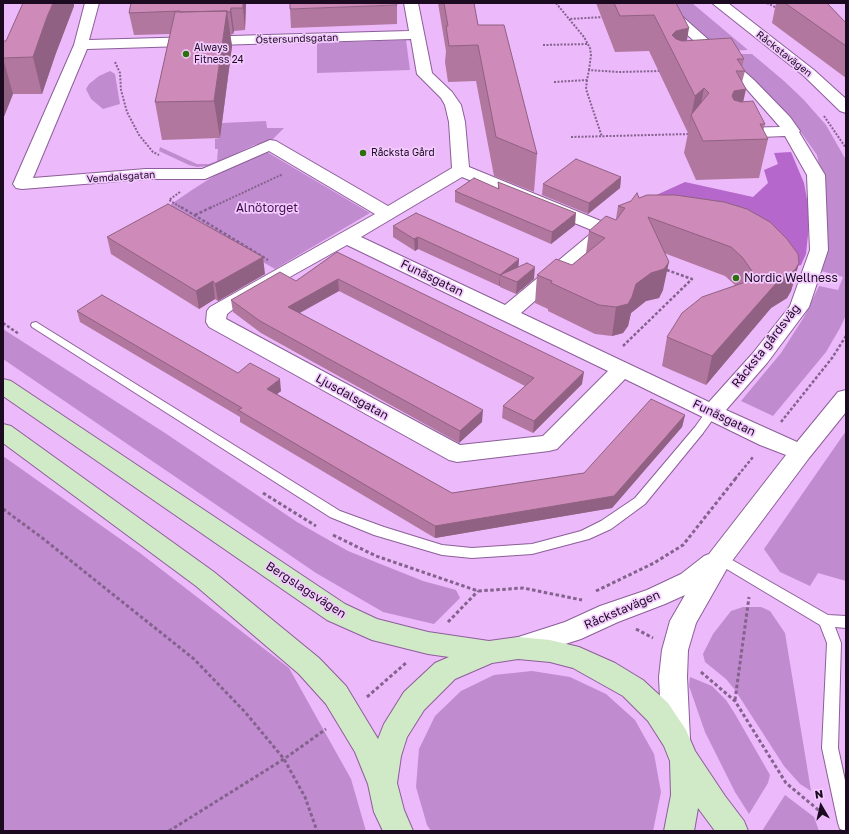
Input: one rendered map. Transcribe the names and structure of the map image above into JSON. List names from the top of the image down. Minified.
{"streets":{"main road":["Bergslagsvägen"],"street":["Östersundsgatan","Råckstavägen","Vemdalsgatan","Funäsgatan","Råcksta gårdsväg","Ljusdalsgatan"]},"crossings":[["Östersundsgatan","Vemdalsgatan"],["Råckstavägen","Funäsgatan"],["Råckstavägen","Bergslagsvägen"],["Funäsgatan","Råcksta gårdsväg"],["Funäsgatan","Ljusdalsgatan"]],"parks":["Alnötorget"],"places":["Always Fitness 24","Råcksta Gård","Nordic Wellness"],"north":"top"}
